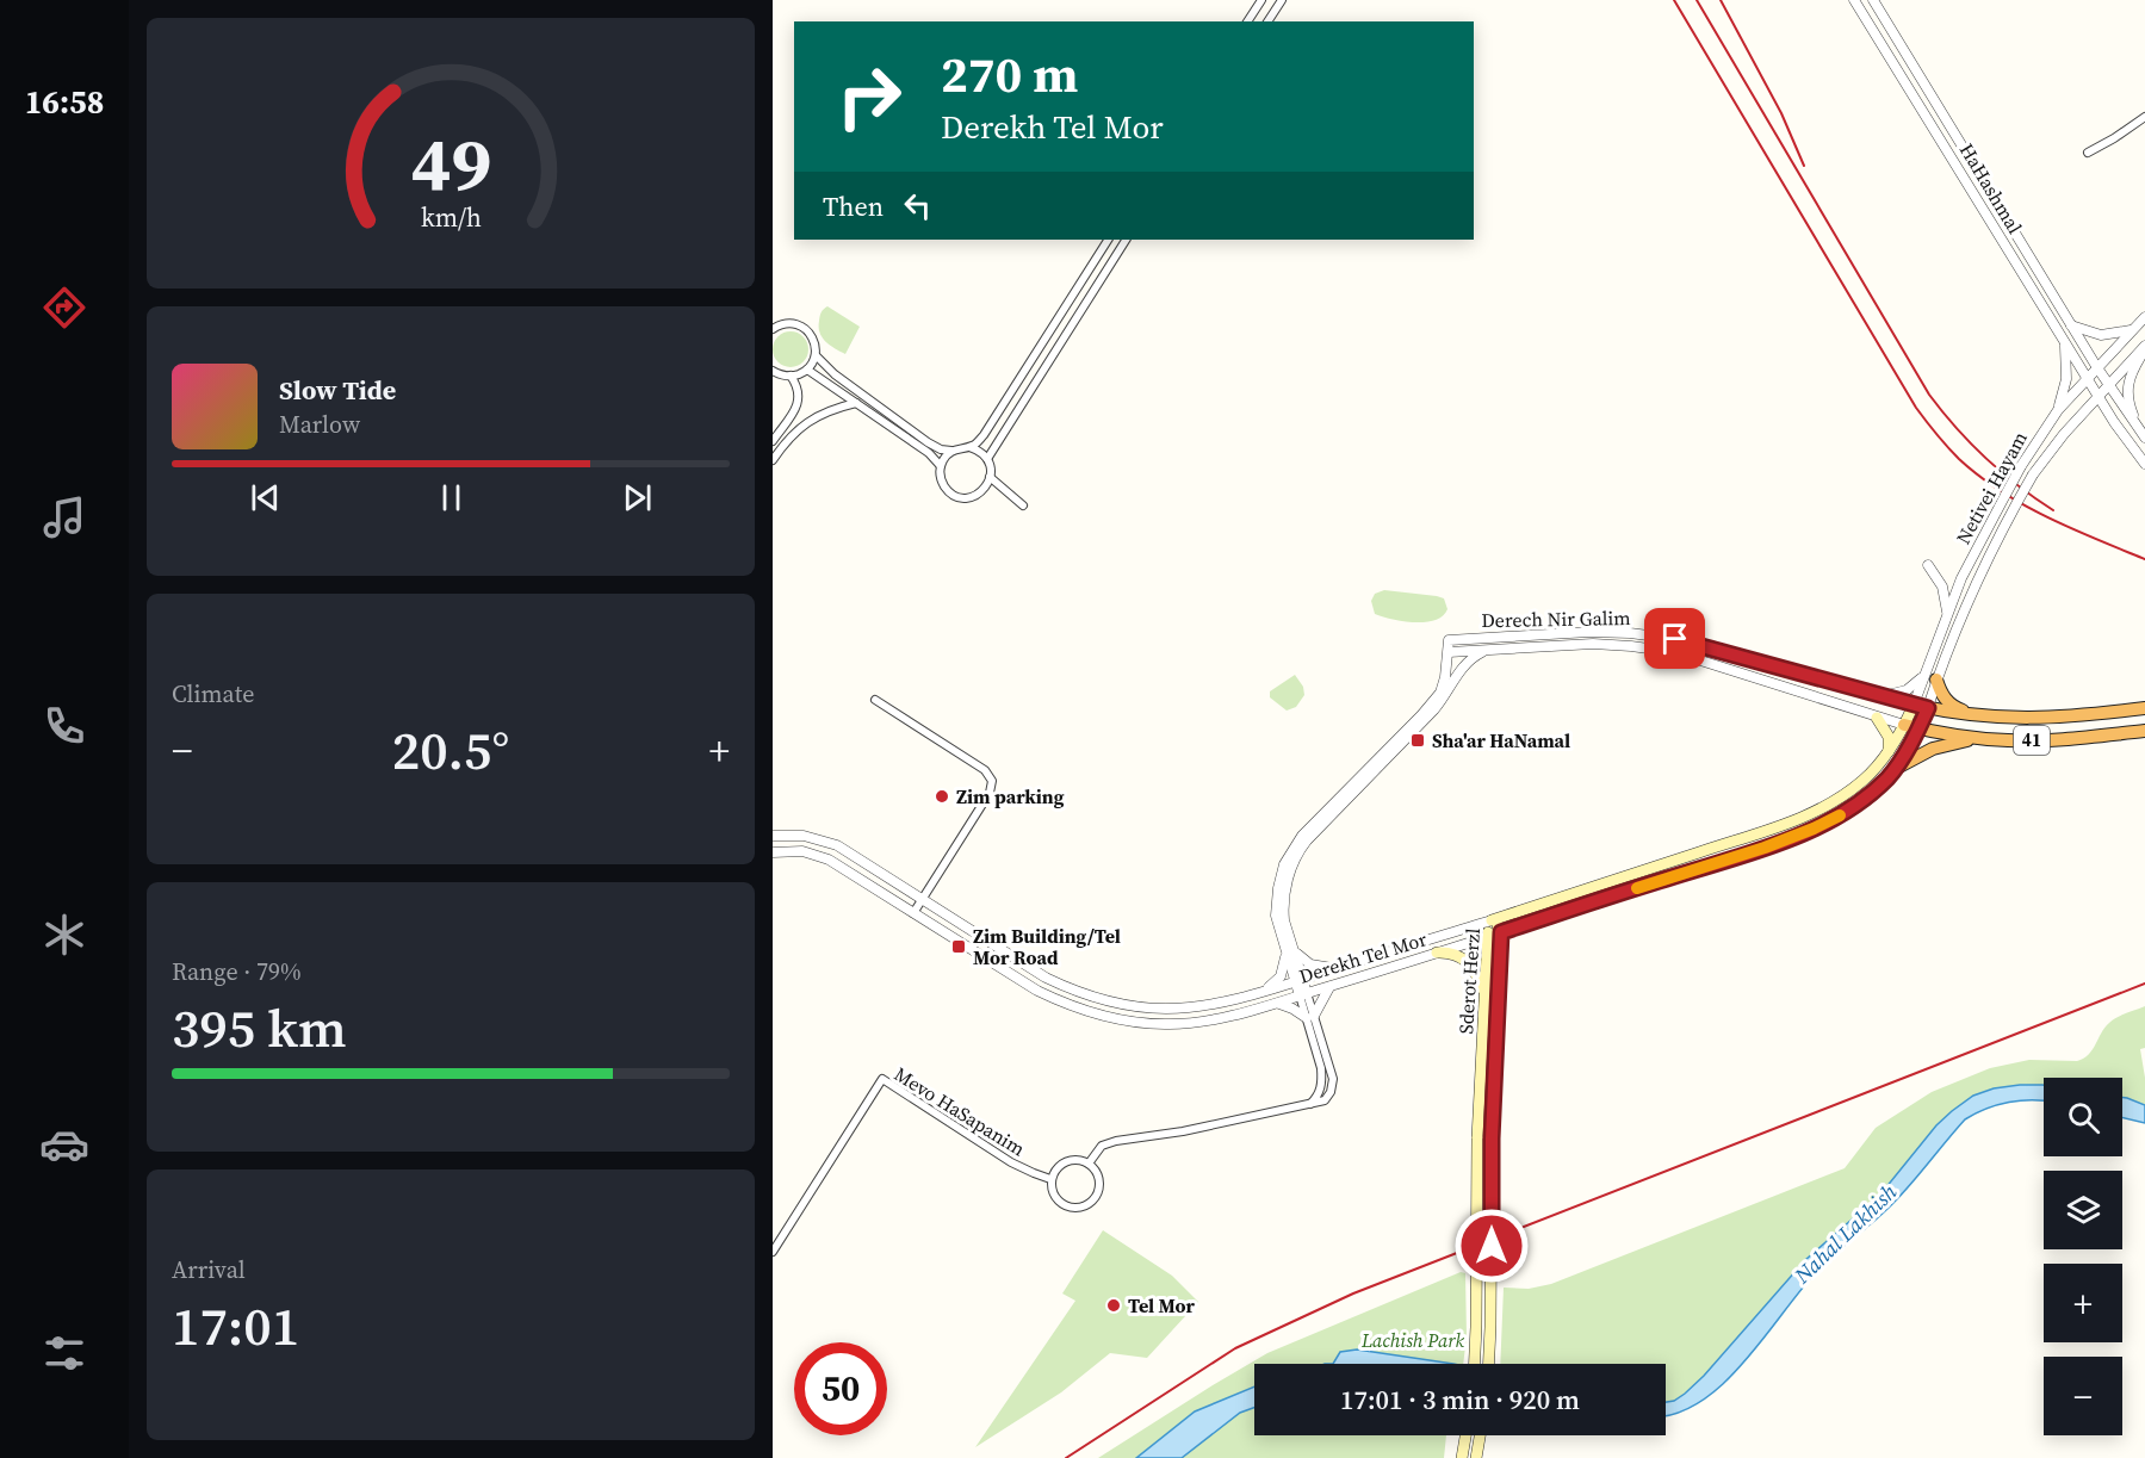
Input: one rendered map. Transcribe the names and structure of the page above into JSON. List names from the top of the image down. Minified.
{"streets":{"highway":["41"],"main road":["Derekh Tel Mor","Sderot Herzl"],"street":["HaHashmal","Netivei Hayam","Derech Nir Galim","Mevo HaSapanim"]},"crossings":[["HaHashmal","Netivei Hayam"],["Netivei Hayam","Derech Nir Galim"],["Netivei Hayam","41"],["Netivei Hayam","Derekh Tel Mor"],["Derech Nir Galim","41"],["Derech Nir Galim","Derekh Tel Mor"],["41","Derekh Tel Mor"],["Derekh Tel Mor","Sderot Herzl"]],"water":["Nahal Lakhish"],"parks":["Lachish Park"],"places":{"transit":["Sha'ar HaNamal","Zim Building/Tel Mor Road"],"other":["Zim parking","Tel Mor"]},"page":{"tabs":"16:58","turn":["270 m","Derekh Tel Mor"],"then":"Then","song":["Slow Tide","Marlow"],"tile":["Climate",["Range · 79%","395 km"],["Arrival","17:01"]],"heat":["−","20.5°","+"],"map_buttons":["+","−"],"limit":"50","trip":"17:01 · 3 min · 920 m","gauge":["49","km/h"]}}
